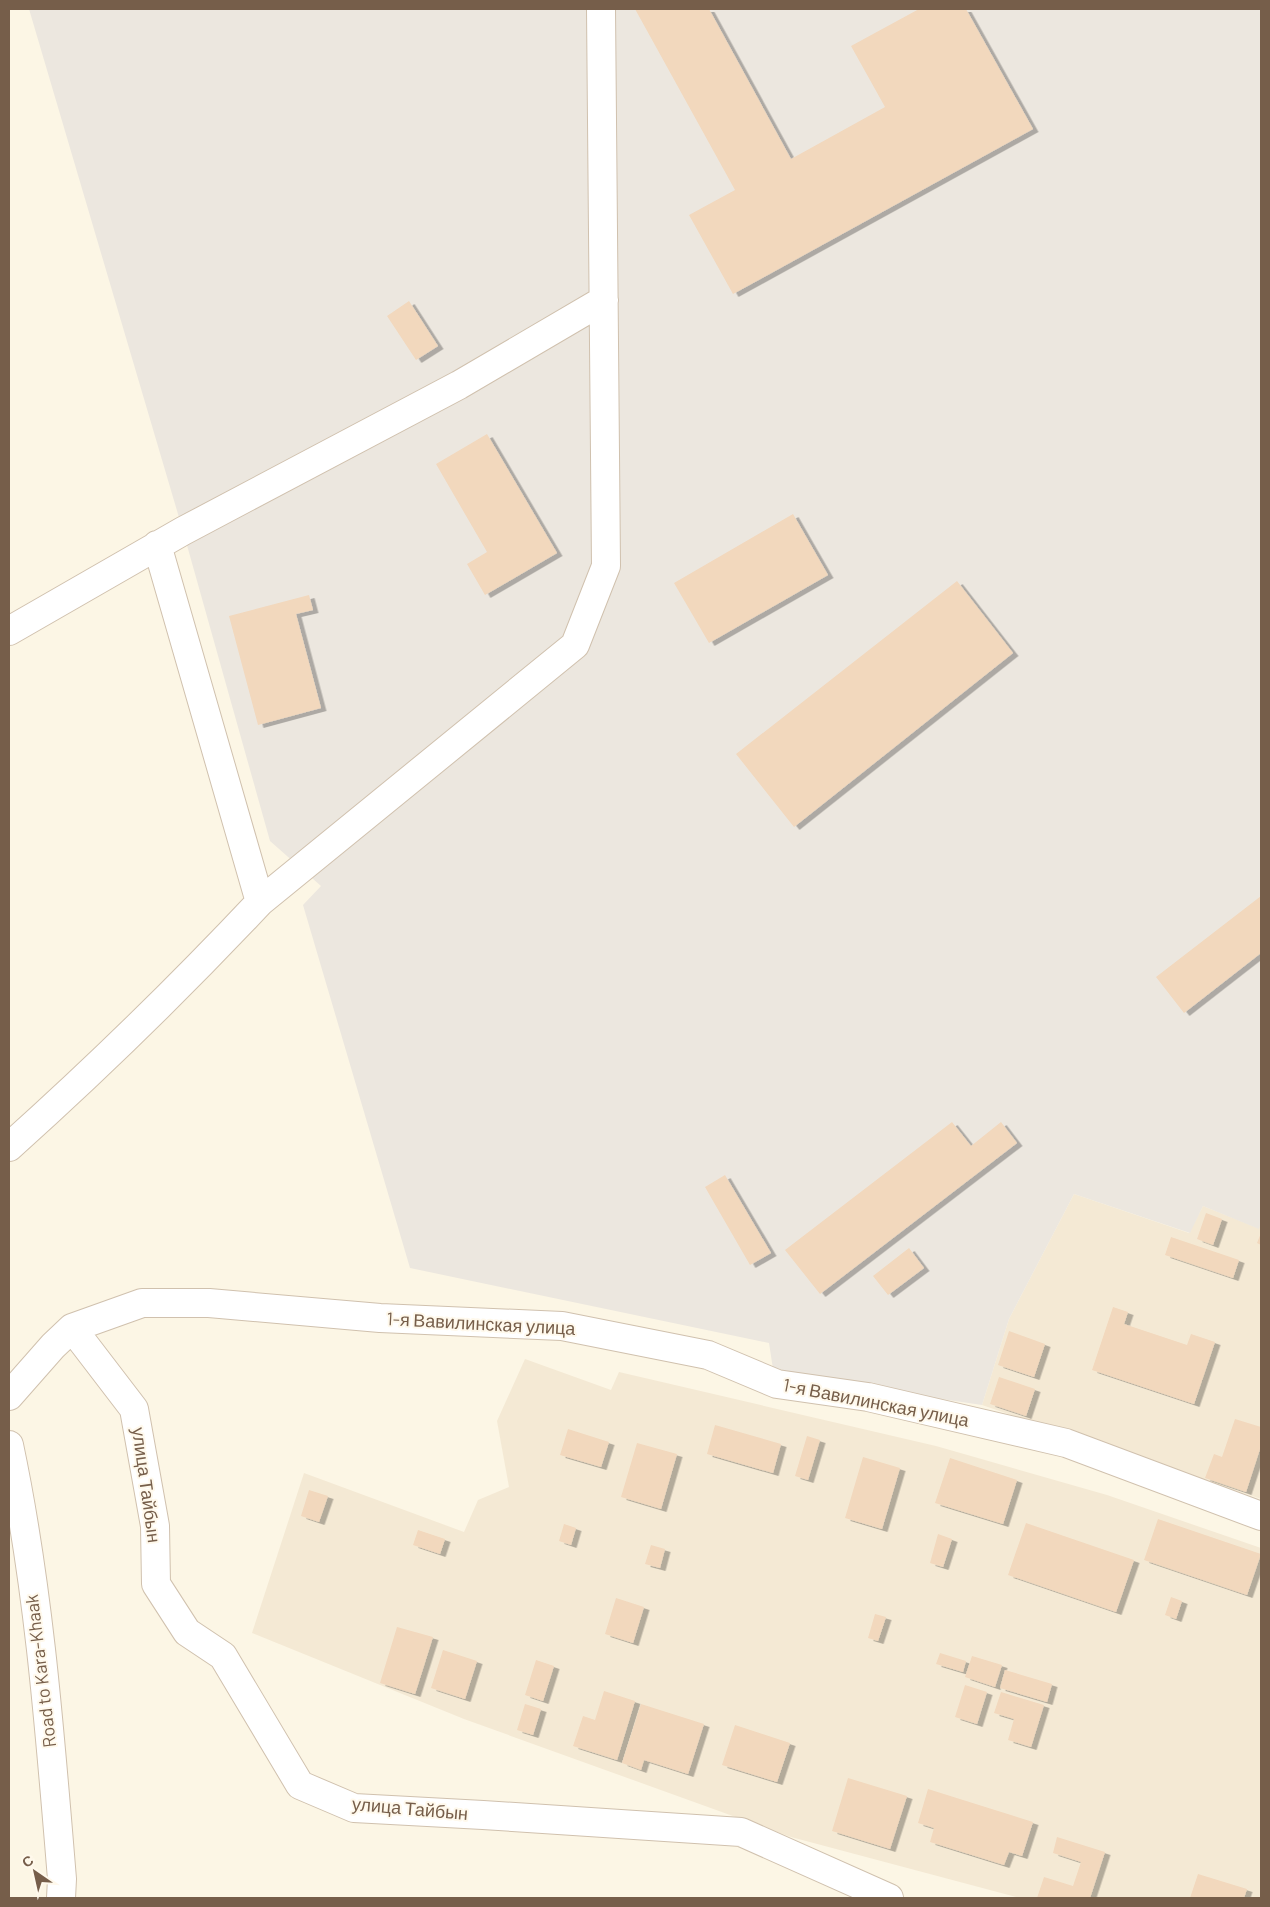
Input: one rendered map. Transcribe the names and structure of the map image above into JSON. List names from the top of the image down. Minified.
{"streets":{"street":["1-я Вавилинская улица","улица Тайбын","Road to Kara-Khaak"]},"crossings":[["1-я Вавилинская улица","улица Тайбын"]],"north":"top left"}
